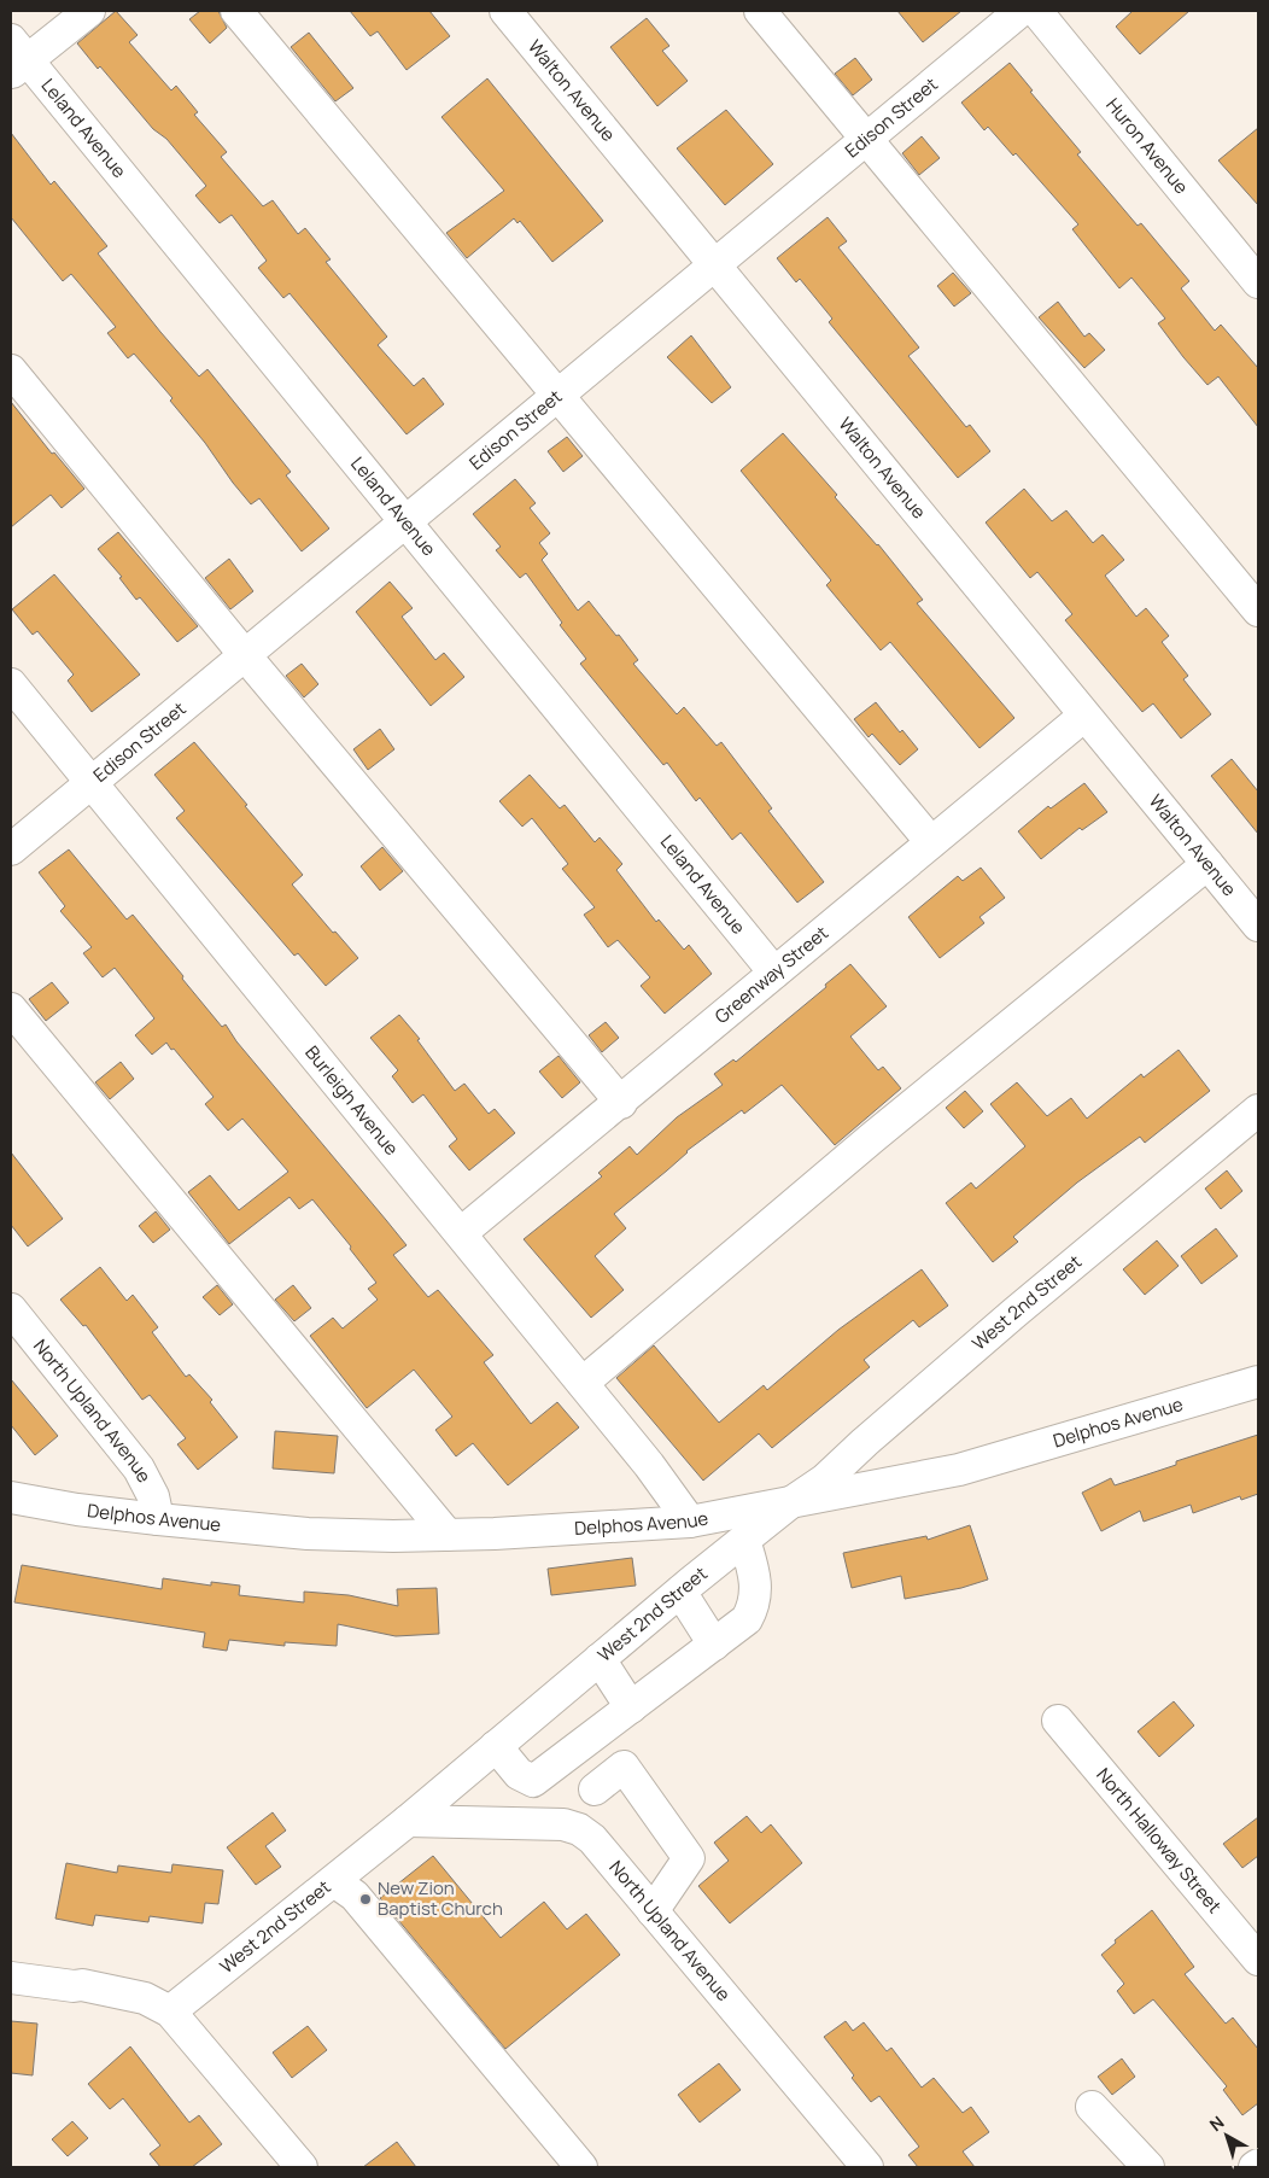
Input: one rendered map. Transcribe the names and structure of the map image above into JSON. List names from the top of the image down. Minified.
{"streets":{"street":["Walton Avenue","Edison Street","Leland Avenue","Huron Avenue","Greenway Street","Burleigh Avenue","West 2nd Street","North Upland Avenue","Delphos Avenue","North Halloway Street"]},"crossings":[["Walton Avenue","Edison Street"],["Walton Avenue","Greenway Street"],["Edison Street","Leland Avenue"],["Edison Street","Burleigh Avenue"],["Leland Avenue","Greenway Street"],["Greenway Street","Burleigh Avenue"],["Burleigh Avenue","Delphos Avenue"],["West 2nd Street","Delphos Avenue"],["North Upland Avenue","Delphos Avenue"]],"places":["New Zion Baptist Church"],"north":"top left"}
